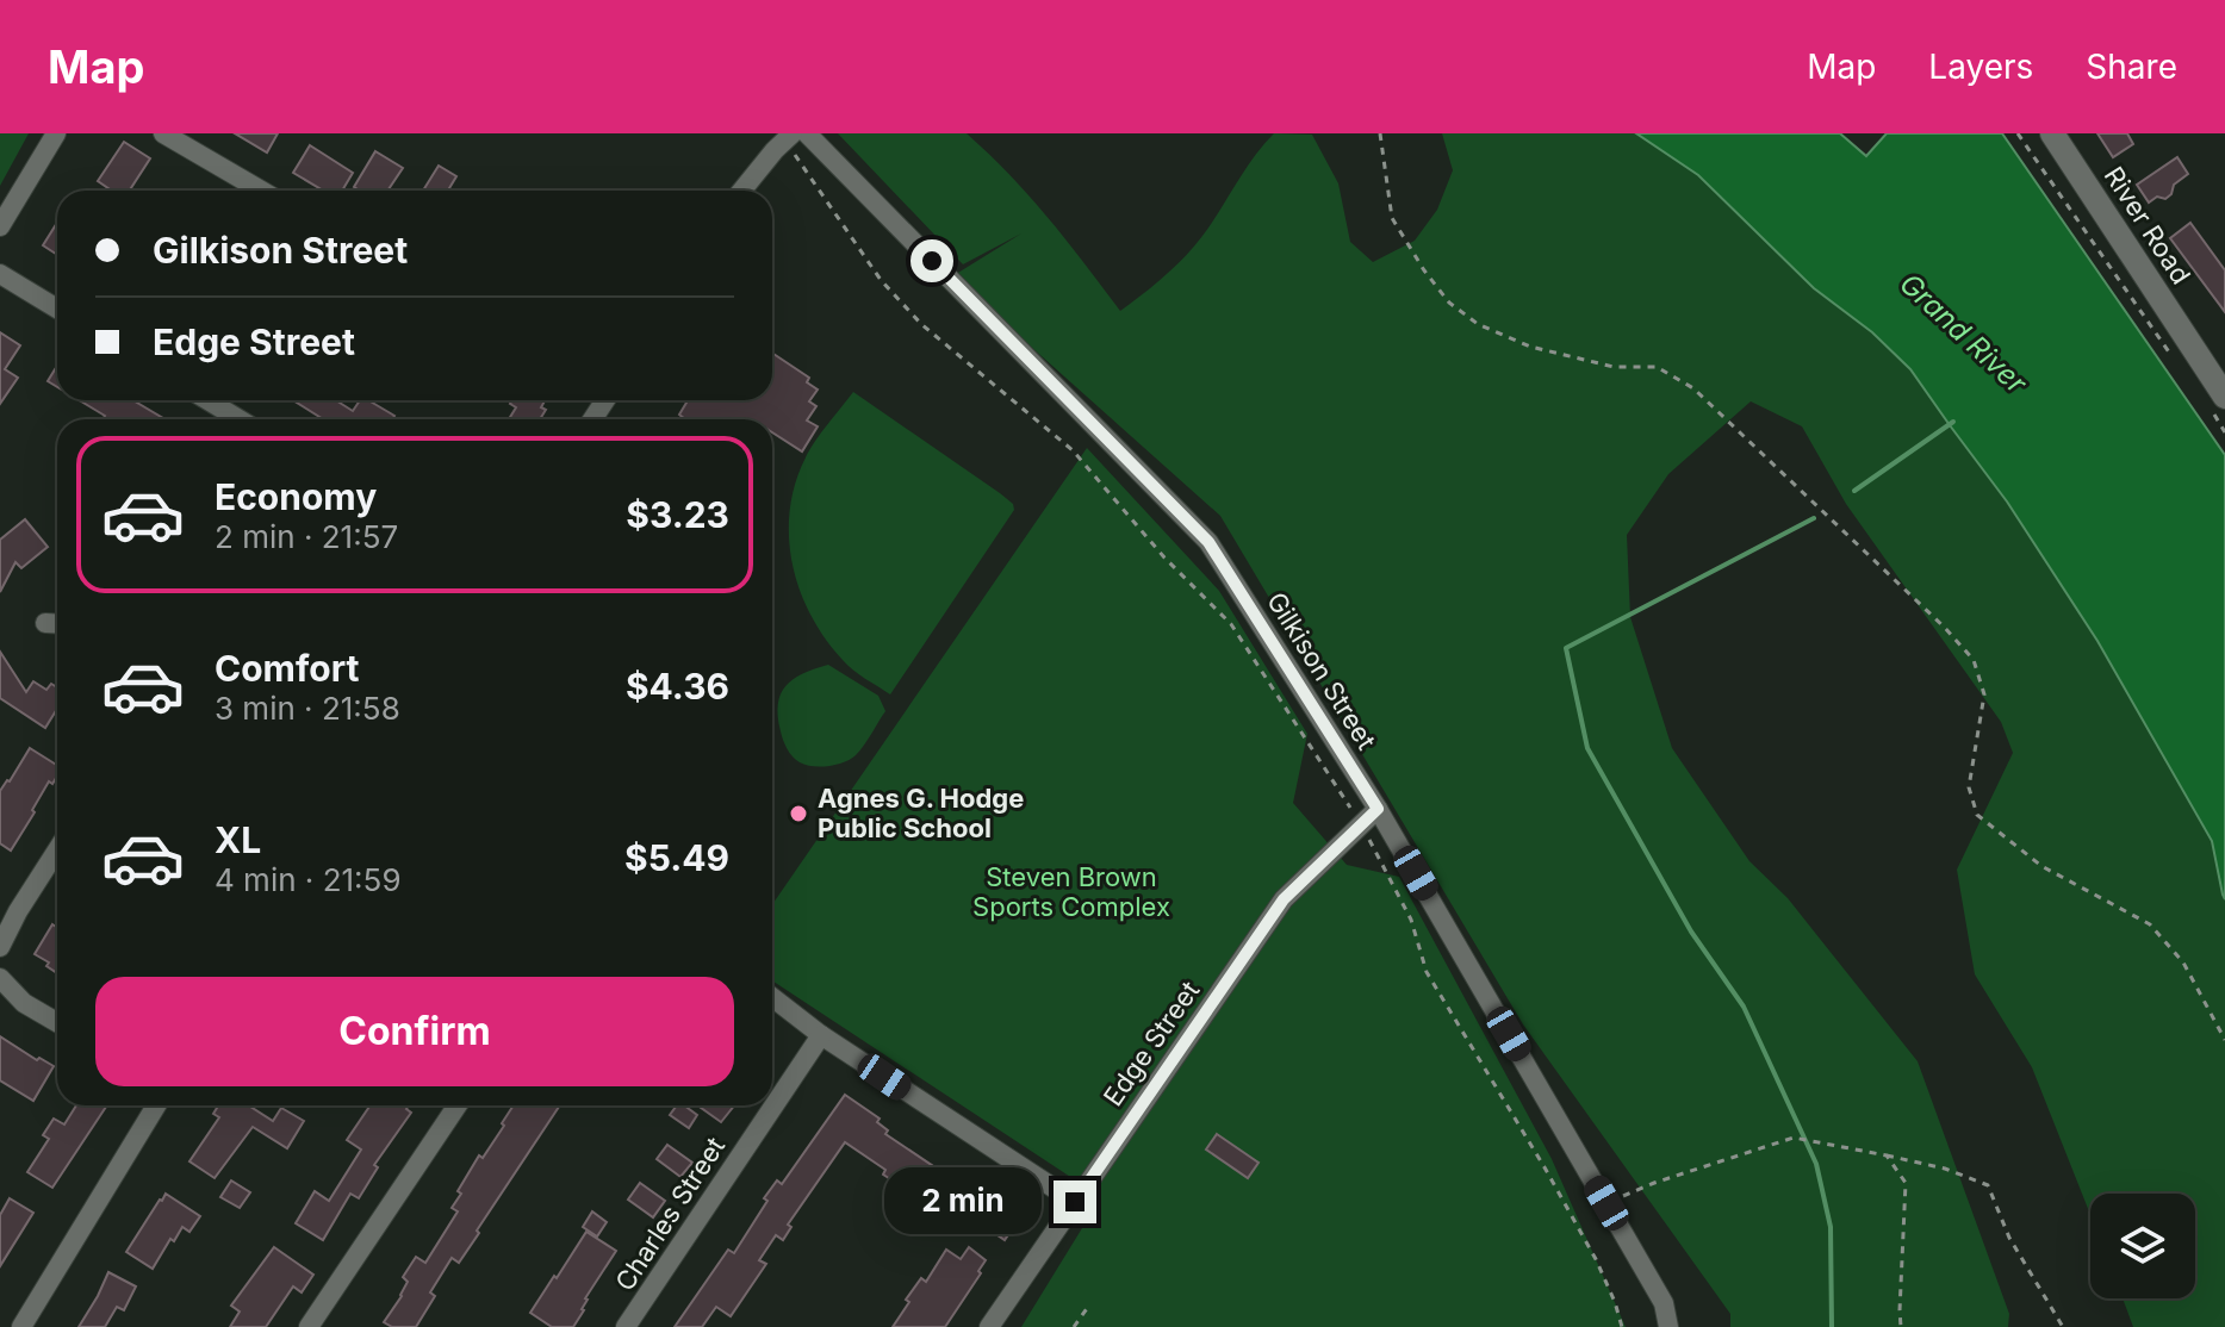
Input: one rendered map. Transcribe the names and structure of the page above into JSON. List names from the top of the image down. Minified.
{"streets":{"street":["River Road","Gilkison Street","Edge Street","Charles Street"]},"crossings":[["Gilkison Street","Edge Street"]],"water":["Grand River"],"parks":["Steven Brown Sports Complex"],"places":["Agnes G. Hodge Public School"],"page":{"header":"Map","nav":["Map","Layers","Share"],"banner":["Gilkison Street","Edge Street"],"list":[{"name":"Economy","note":"2 min · 21:57","value":"$3.23"},{"name":"Comfort","note":"3 min · 21:58","value":"$4.36"},{"name":"XL","note":"4 min · 21:59","value":"$5.49"}],"buttons":"Confirm","bubble":"2 min"}}
